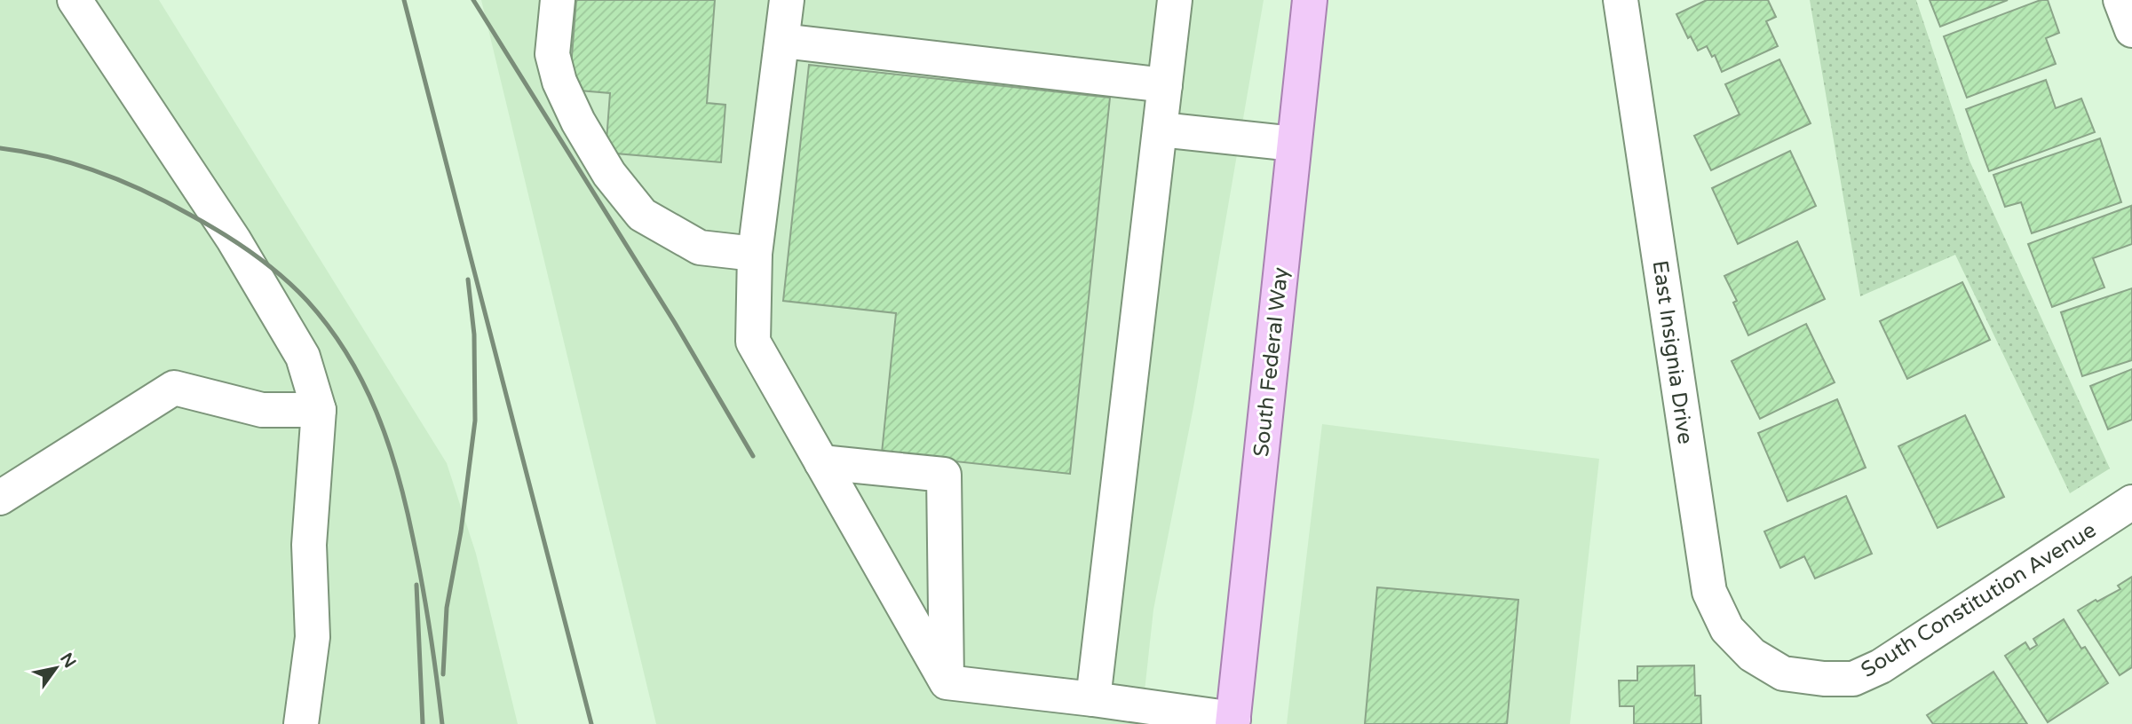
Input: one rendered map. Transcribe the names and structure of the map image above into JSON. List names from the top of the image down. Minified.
{"streets":{"main road":["South Federal Way"],"street":["East Insignia Drive","South Constitution Avenue"]},"crossings":[["East Insignia Drive","South Constitution Avenue"]],"north":"top right"}
